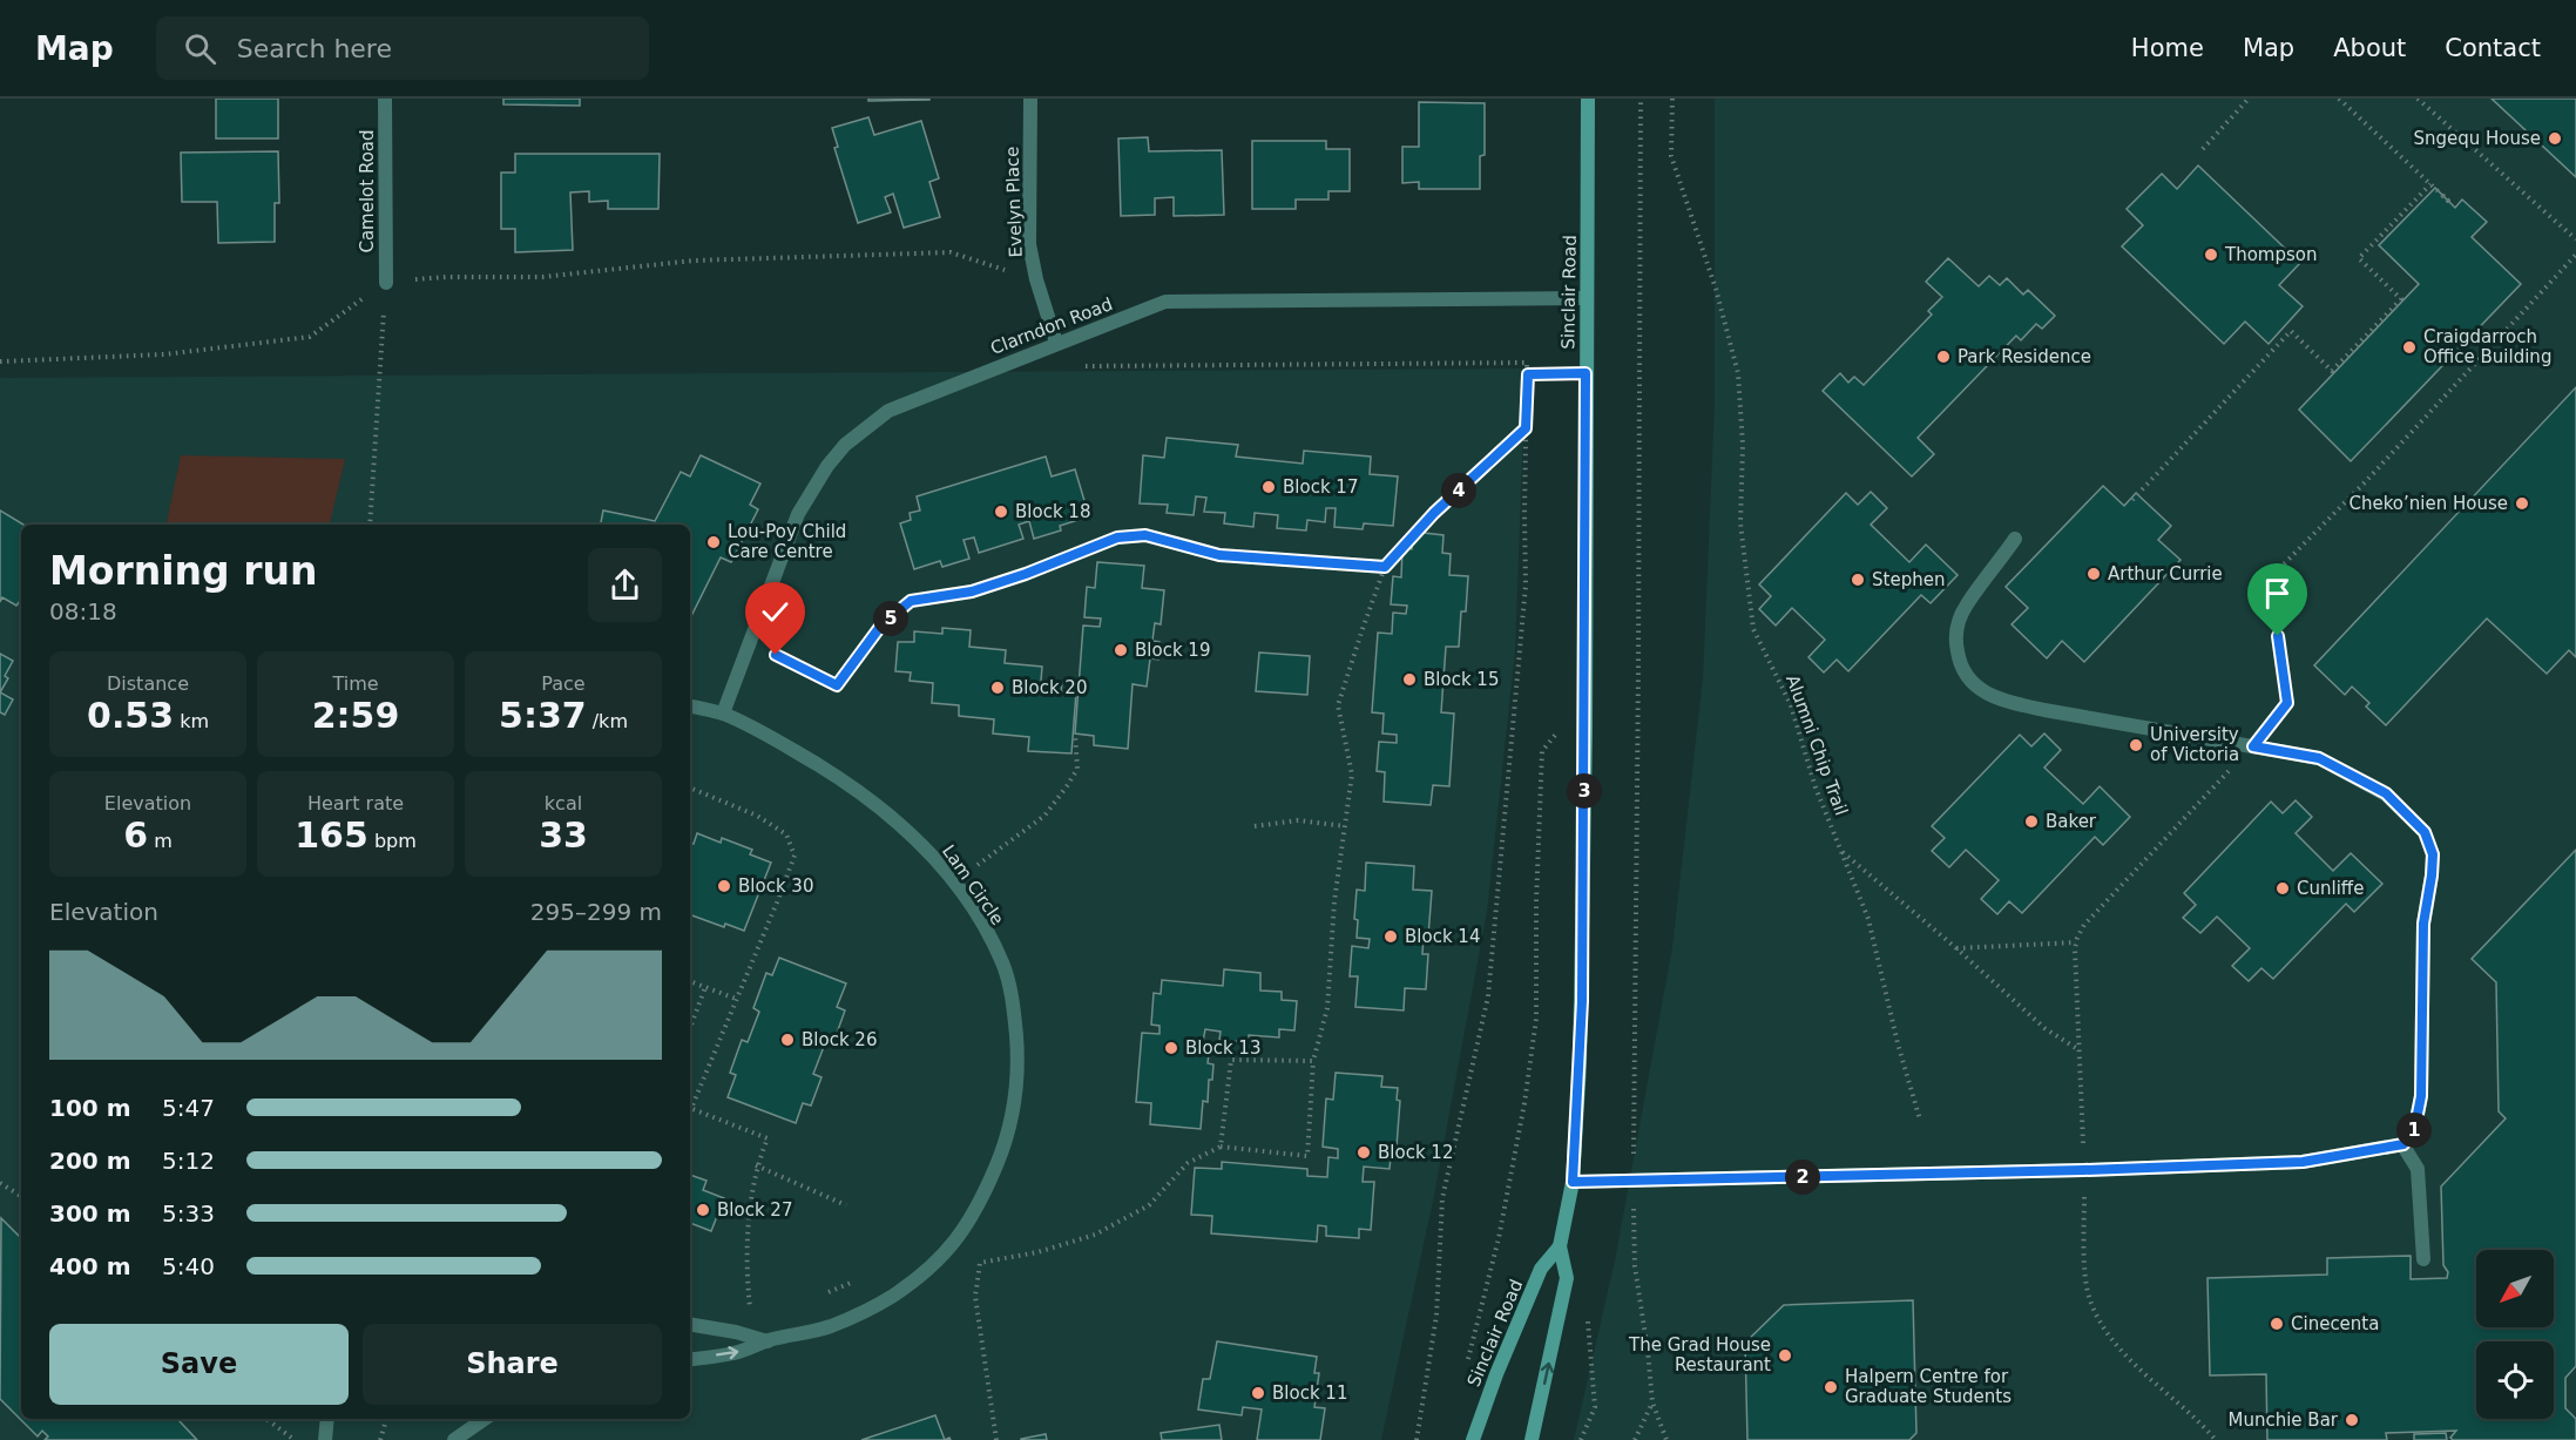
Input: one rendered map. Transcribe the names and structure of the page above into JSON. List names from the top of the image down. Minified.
{"streets":{"main road":["Sinclair Road"],"street":["Camelot Road","Evelyn Place","Clarndon Road","Lam Circle"],"path":["Alumni Chip Trail"]},"crossings":[["Evelyn Place","Clarndon Road"],["Sinclair Road","Clarndon Road"],["Clarndon Road","Lam Circle"]],"places":["Sngequ House","Thompson","Craigdarroch Office Building","Park Residence","Block 17","Cheko’nien House","Block 18","Lou-Poy Child Care Centre","Arthur Currie","Stephen","Block 19","Block 15","Block 20","University of Victoria","Baker","Block 30","Cunliffe","Block 14","Block 26","Block 13","Block 12","Block 27","Cinecenta","The Grad House Restaurant","Halpern Centre for Graduate Students","Block 11","Munchie Bar"],"north":"bottom left","page":{"header":"Map","search":"Search here","nav":["Home","Map","About","Contact"],"pins":["4","5","3","1","2"],"heading":["Morning run","08:18"],"stats":[["Distance","0.53 km"],["Time","2:59"],["Pace","5:37 /km"],["Elevation","6 m"],["Heart rate","165 bpm"],["kcal","33"]],"chart":["Elevation","295–299 m"],"list":[{"name":"100 m","note":"5:47"},{"name":"200 m","note":"5:12"},{"name":"300 m","note":"5:33"},{"name":"400 m","note":"5:40"}],"buttons":["Save","Share"]}}
